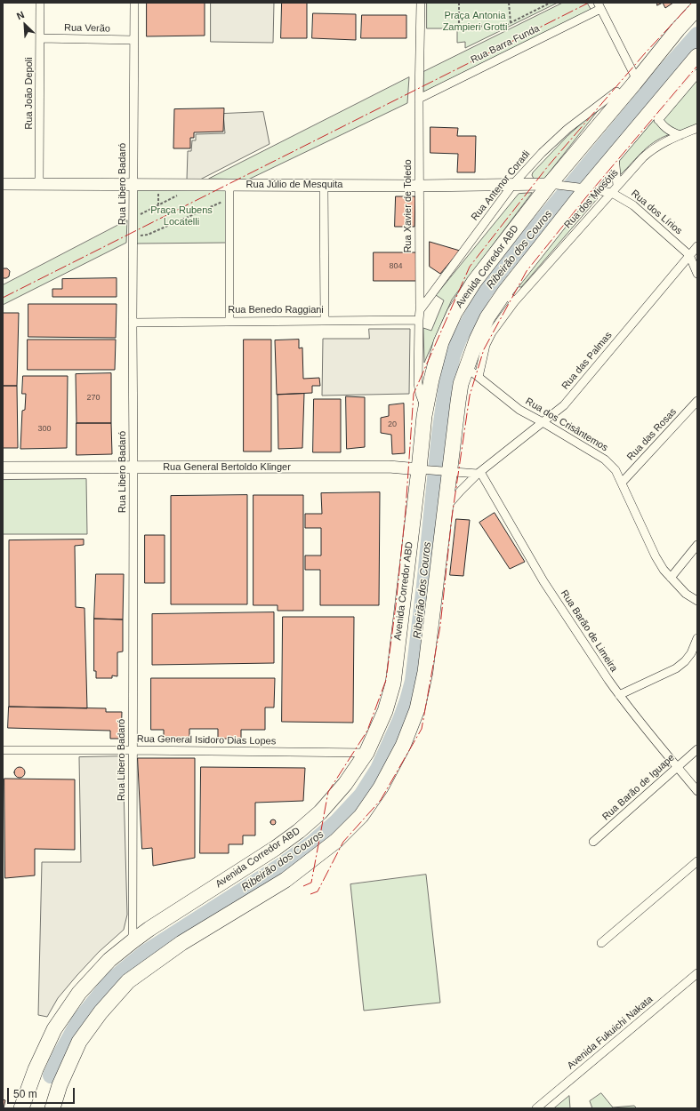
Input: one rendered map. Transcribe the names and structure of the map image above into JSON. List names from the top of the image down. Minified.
{"streets":{"highway":["Avenida Corredor ABD"],"street":["Rua Verão","Rua Barra Funda","Rua João Depoli","Rua Libero Badaró","Rua Júlio de Mesquita","Rua Antenor Coradi","Rua dos Miosótis","Rua Xavier de Toledo","Rua dos Lírios","Rua Benedo Raggiani","Rua das Palmas","Rua dos Crisântemos","Rua das Rosas","Rua General Bertoldo Klinger","Rua Barão de Limeira","Rua General Isidoro Dias Lopes","Rua Barão de Iguape","Avenida Fukuichi Nakata"]},"crossings":[["Rua Verão","Rua João Depoli"],["Rua Verão","Rua Libero Badaró"],["Rua Barra Funda","Rua Xavier de Toledo"],["Rua João Depoli","Rua Júlio de Mesquita"],["Rua Libero Badaró","Rua Júlio de Mesquita"],["Rua Libero Badaró","Avenida Corredor ABD"],["Rua Libero Badaró","Rua Benedo Raggiani"],["Rua Libero Badaró","Rua General Bertoldo Klinger"],["Rua Libero Badaró","Rua General Isidoro Dias Lopes"],["Rua Júlio de Mesquita","Rua Antenor Coradi"],["Rua Júlio de Mesquita","Rua Xavier de Toledo"],["Rua Júlio de Mesquita","Rua dos Lírios"],["Rua Júlio de Mesquita","Avenida Corredor ABD"],["Rua Antenor Coradi","Rua Xavier de Toledo"],["Rua dos Miosótis","Rua dos Lírios"],["Rua dos Miosótis","Rua dos Crisântemos"],["Rua Xavier de Toledo","Avenida Corredor ABD"],["Rua Xavier de Toledo","Rua Benedo Raggiani"],["Rua dos Lírios","Rua das Palmas"],["Avenida Corredor ABD","Rua General Bertoldo Klinger"],["Avenida Corredor ABD","Rua General Isidoro Dias Lopes"],["Rua das Palmas","Rua dos Crisântemos"],["Rua das Palmas","Rua Barão de Limeira"],["Rua dos Crisântemos","Rua das Rosas"],["Rua Barão de Limeira","Rua Barão de Iguape"]],"water":["Ribeirão dos Couros"],"parks":["Praça Antonia Zampieri Grotti","Praça Rubens Locatelli"],"house_numbers":["804","270","20","300"],"scale_bar":"50 m","north":"top left"}
